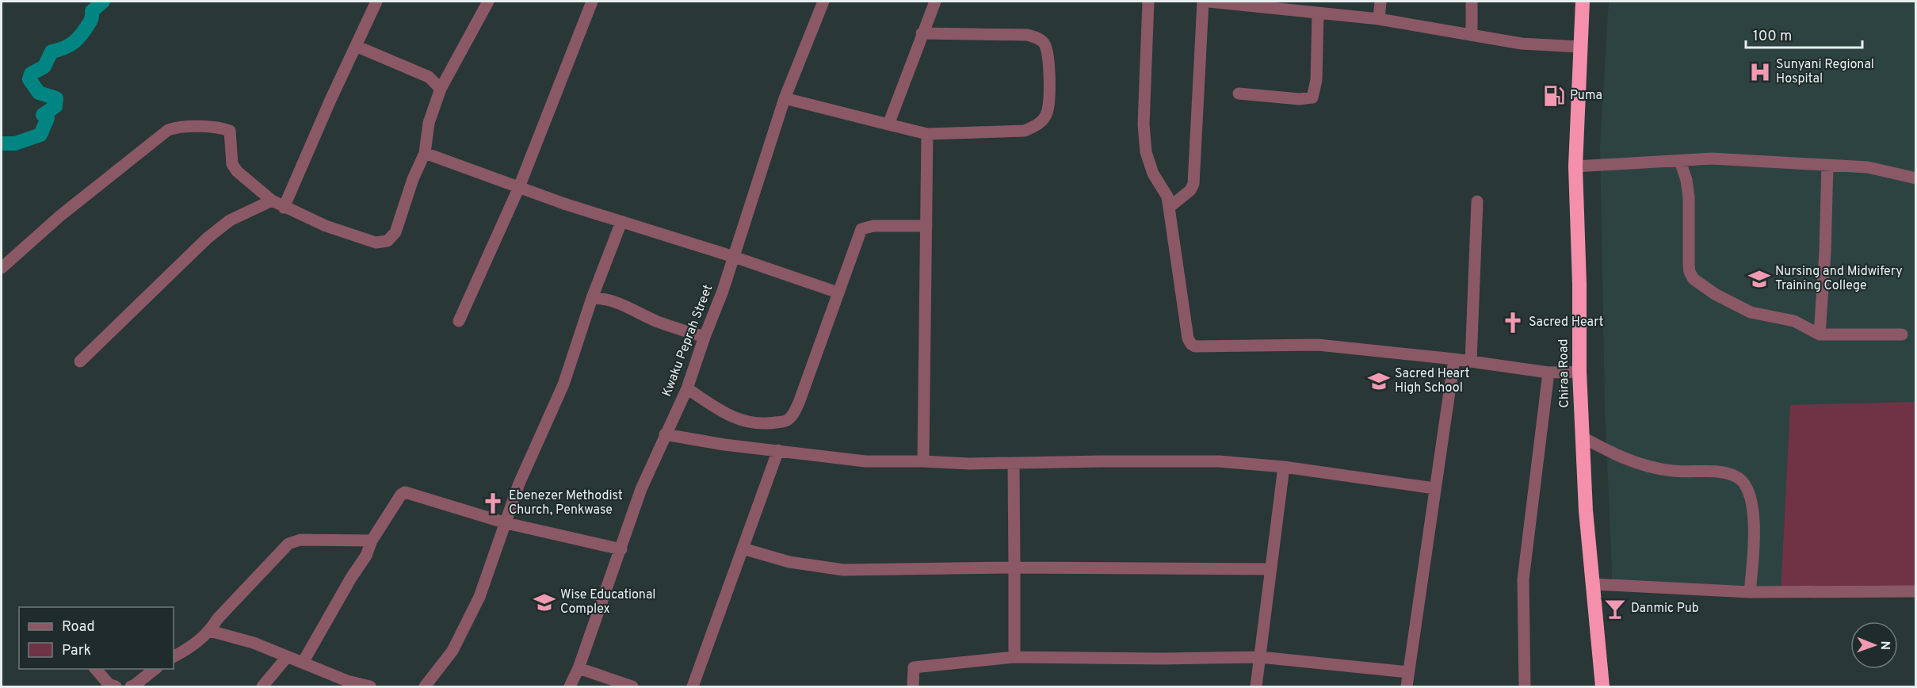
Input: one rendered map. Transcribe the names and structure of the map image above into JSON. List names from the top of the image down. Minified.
{"streets":{"highway":["Chiraa Road"],"street":["Kwaku Peprah Street"]},"places":{"hospital":["Sunyani Regional Hospital"],"fuel station":["Puma"],"school or university":["Nursing and Midwifery Training College","Sacred Heart High School","Wise Educational Complex"],"church":["Sacred Heart","Ebenezer Methodist Church, Penkwase"],"bar":["Danmic Pub"]},"legend":["Road","Park"],"scale_bar":"100 m","north":"right"}
